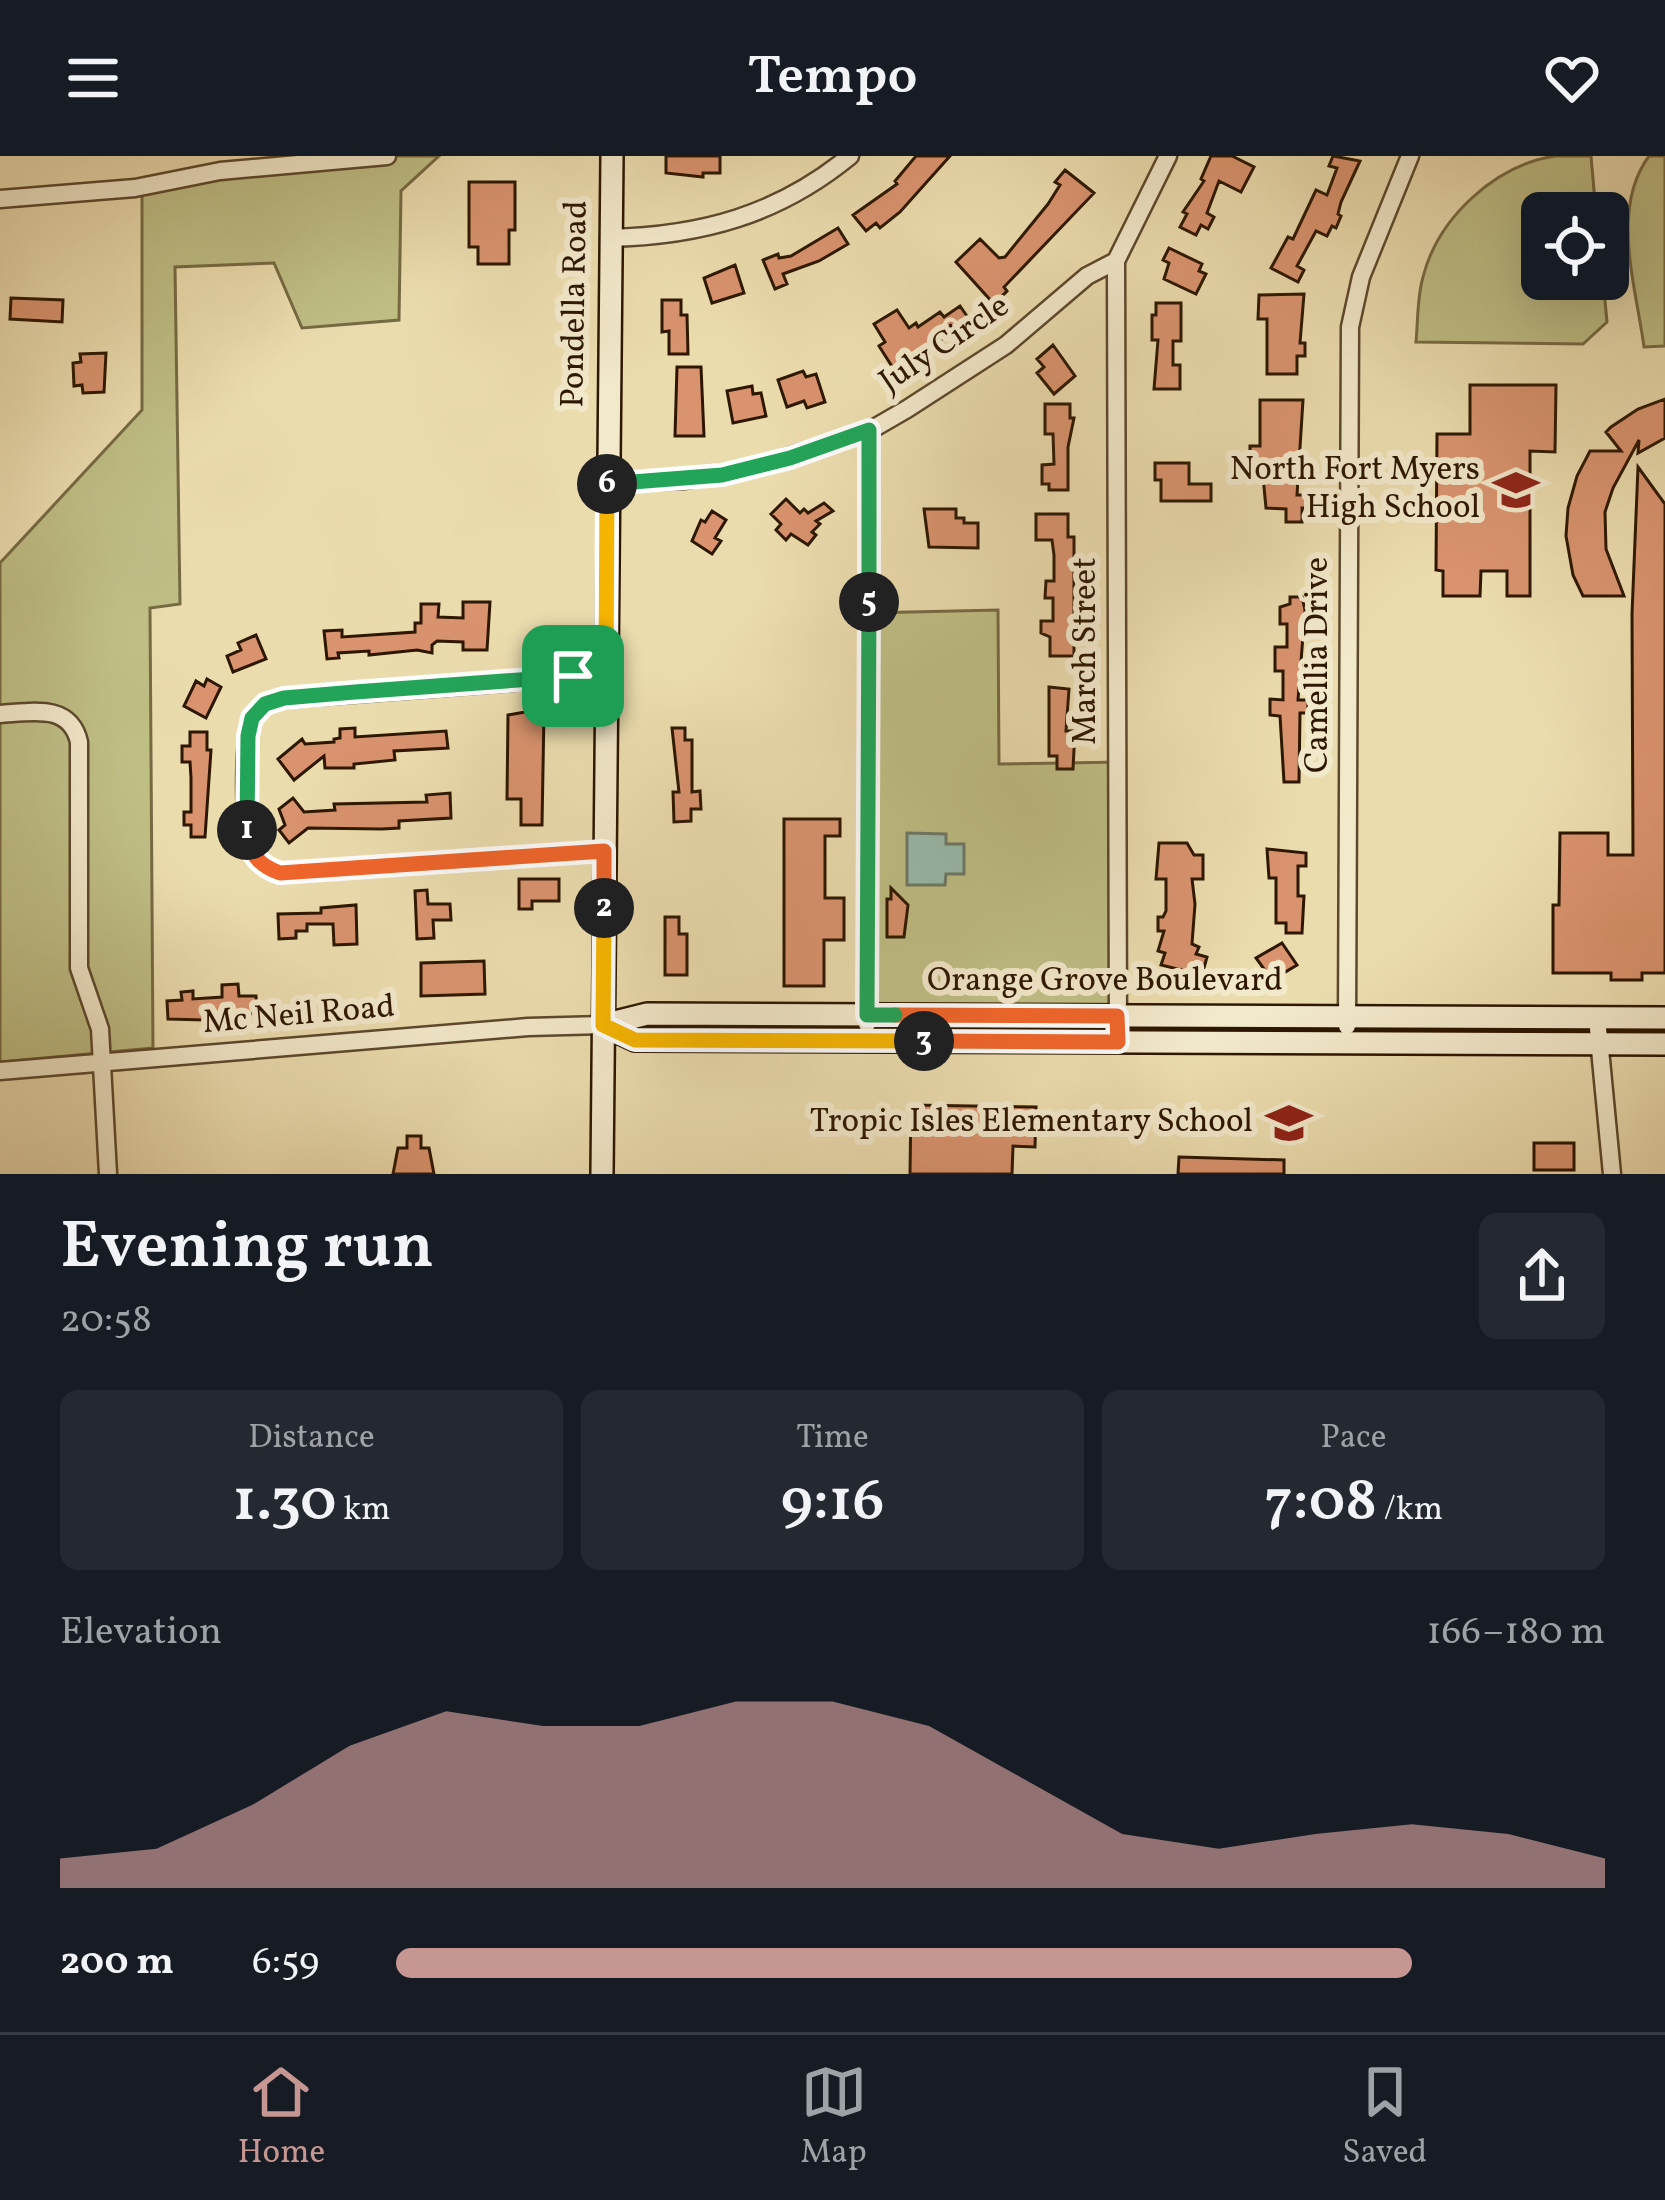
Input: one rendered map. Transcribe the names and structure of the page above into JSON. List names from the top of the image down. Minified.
{"streets":{"street":["Pondella Road","July Circle","March Street","Camellia Drive","Orange Grove Boulevard","Mc Neil Road"]},"crossings":[["Pondella Road","July Circle"],["Pondella Road","Orange Grove Boulevard"],["Pondella Road","Mc Neil Road"],["July Circle","March Street"],["March Street","Orange Grove Boulevard"],["Camellia Drive","Orange Grove Boulevard"],["Orange Grove Boulevard","Mc Neil Road"]],"places":{"school or university":["North Fort Myers High School","Tropic Isles Elementary School"]},"page":{"header":"Tempo","pins":["6","5","1","2","3"],"heading":["Evening run","20:58"],"stats":[["Distance","1.30 km"],["Time","9:16"],["Pace","7:08 /km"]],"chart":["Elevation","166–180 m"],"list":[{"name":"200 m","note":"6:59"}],"tabs":["Home","Map","Saved"]}}
